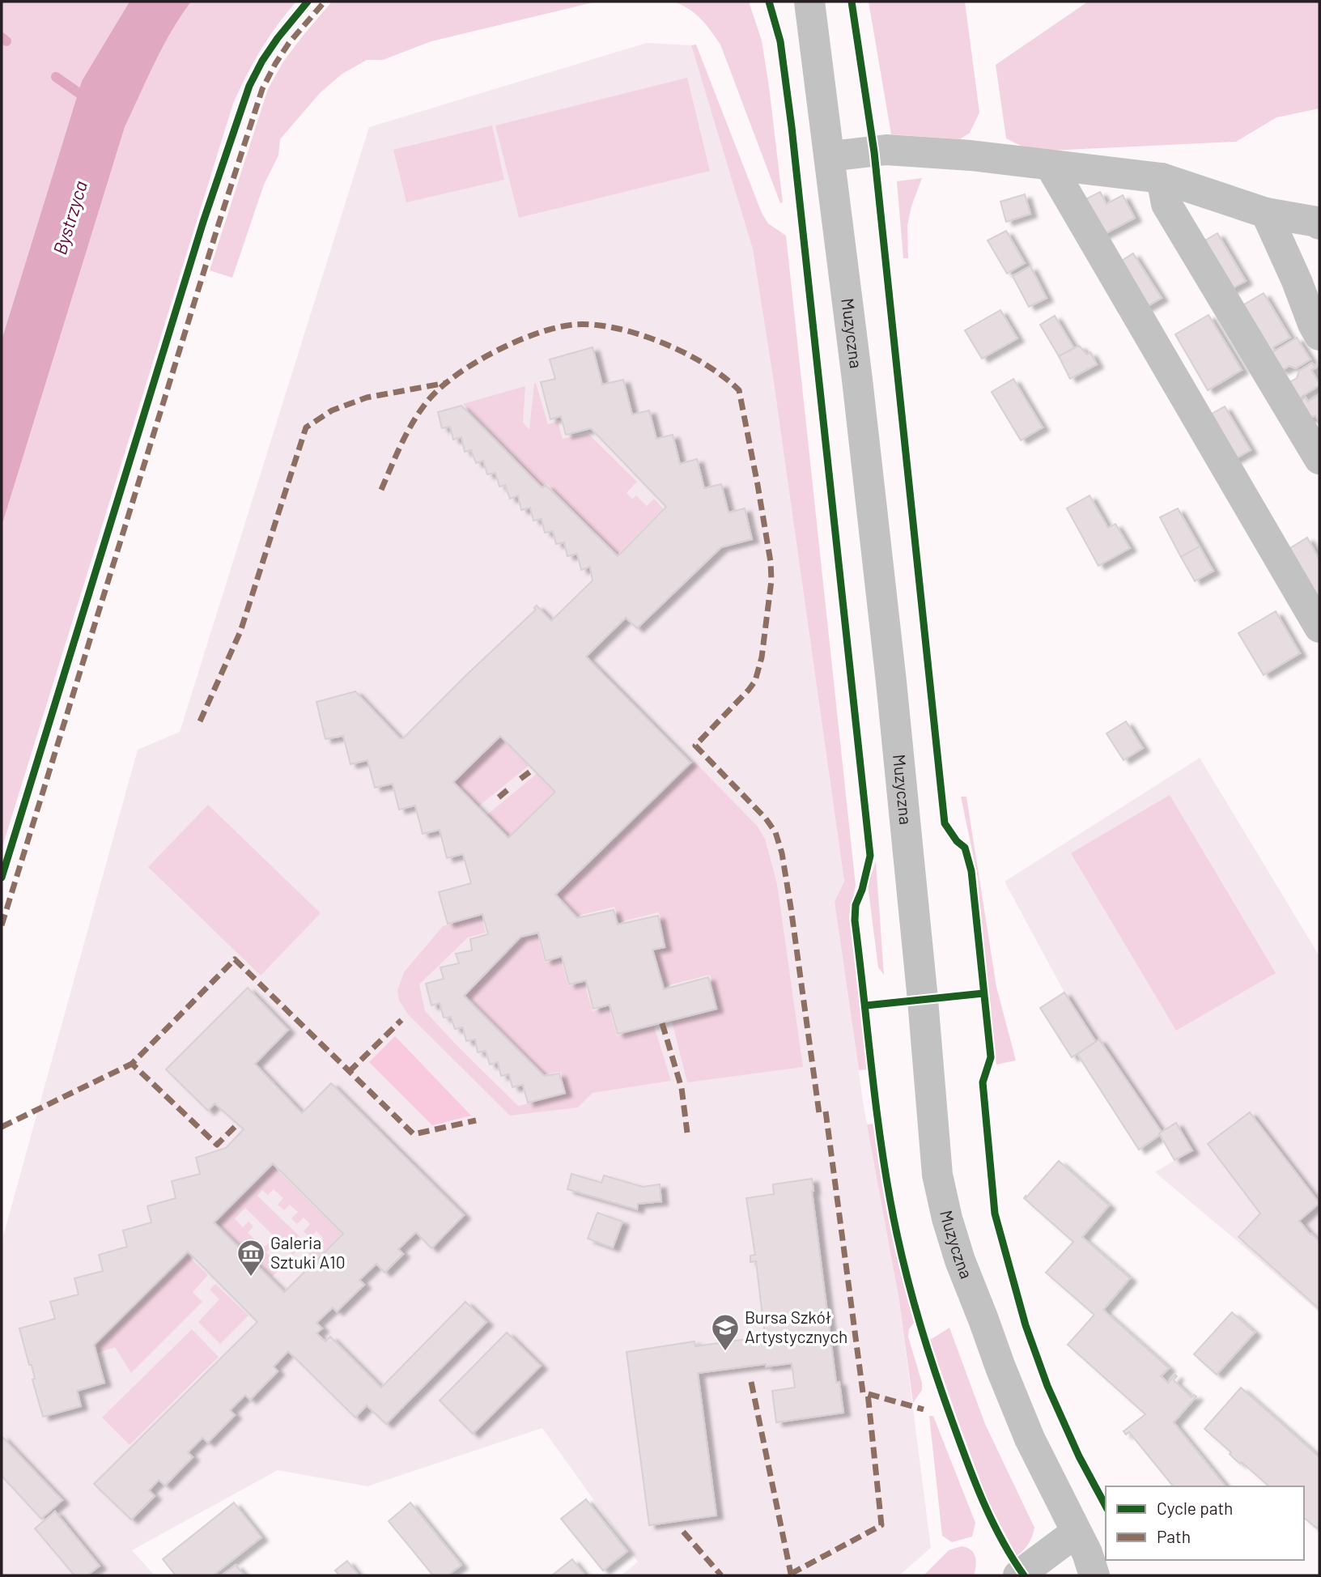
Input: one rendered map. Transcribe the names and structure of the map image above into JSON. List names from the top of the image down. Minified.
{"streets":{"street":["Muzyczna"]},"water":["Bystrzyca"],"places":{"museum":["Galeria Sztuki A10"],"school or university":["Bursa Szkół Artystycznych"]},"legend":["Cycle path","Path"]}
